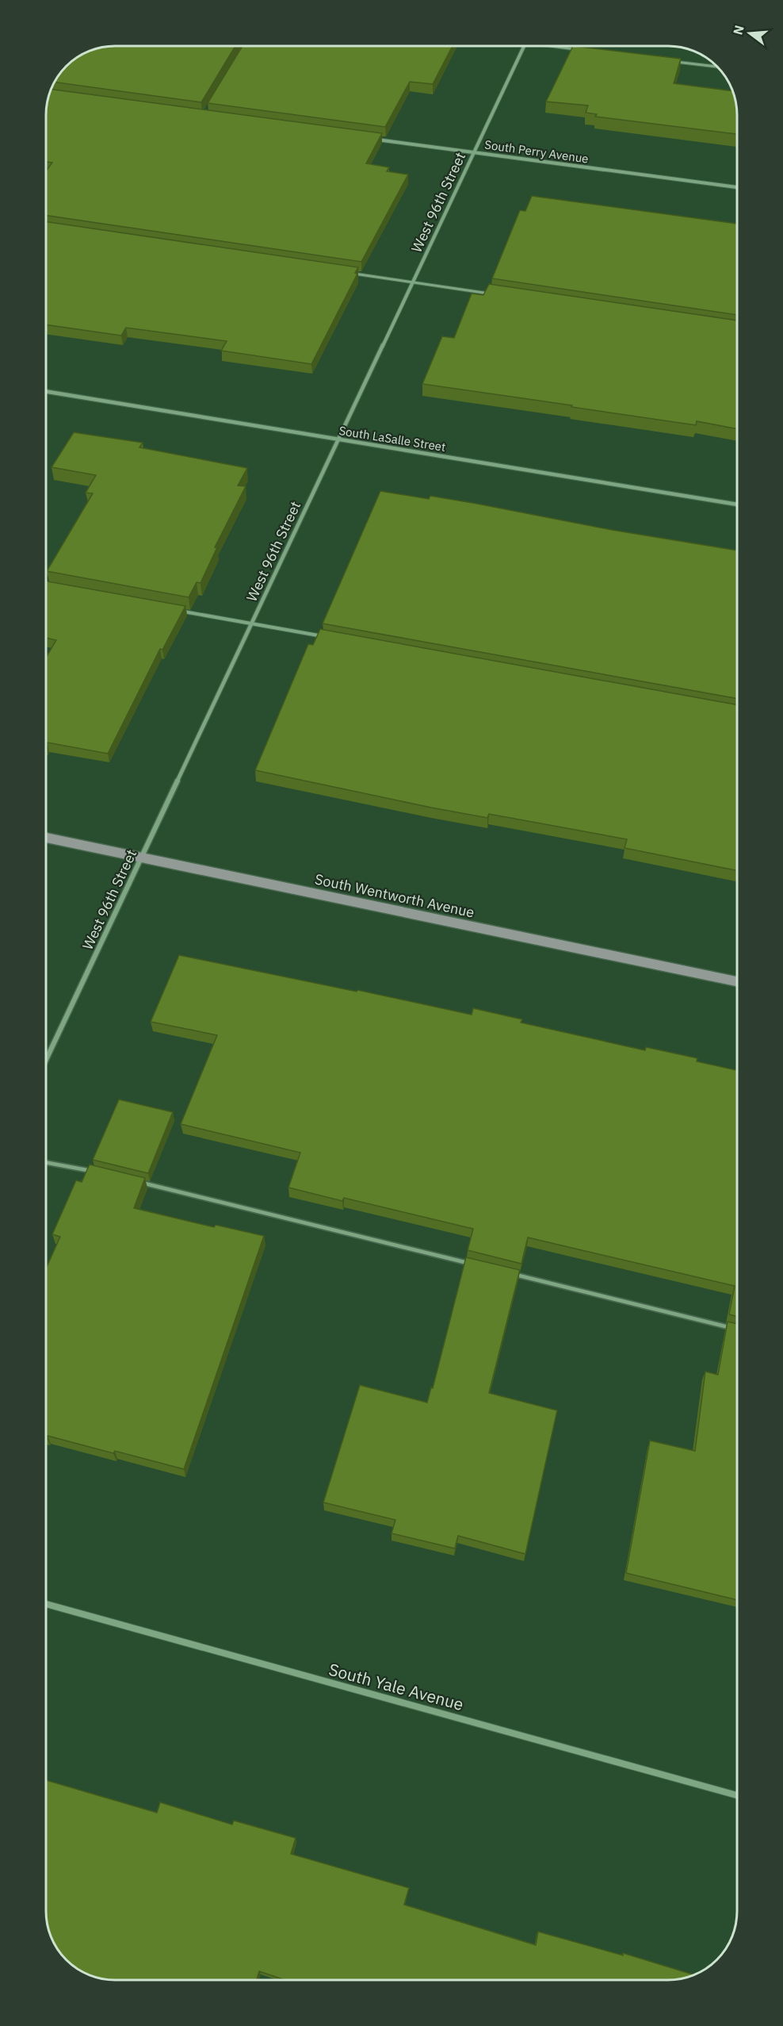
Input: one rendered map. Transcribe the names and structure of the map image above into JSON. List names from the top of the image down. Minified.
{"streets":{"street":["South Perry Avenue","West 96th Street","South LaSalle Street","South Wentworth Avenue","South Yale Avenue"]},"crossings":[["South Perry Avenue","West 96th Street"],["West 96th Street","South LaSalle Street"],["West 96th Street","South Wentworth Avenue"]],"north":"left"}
